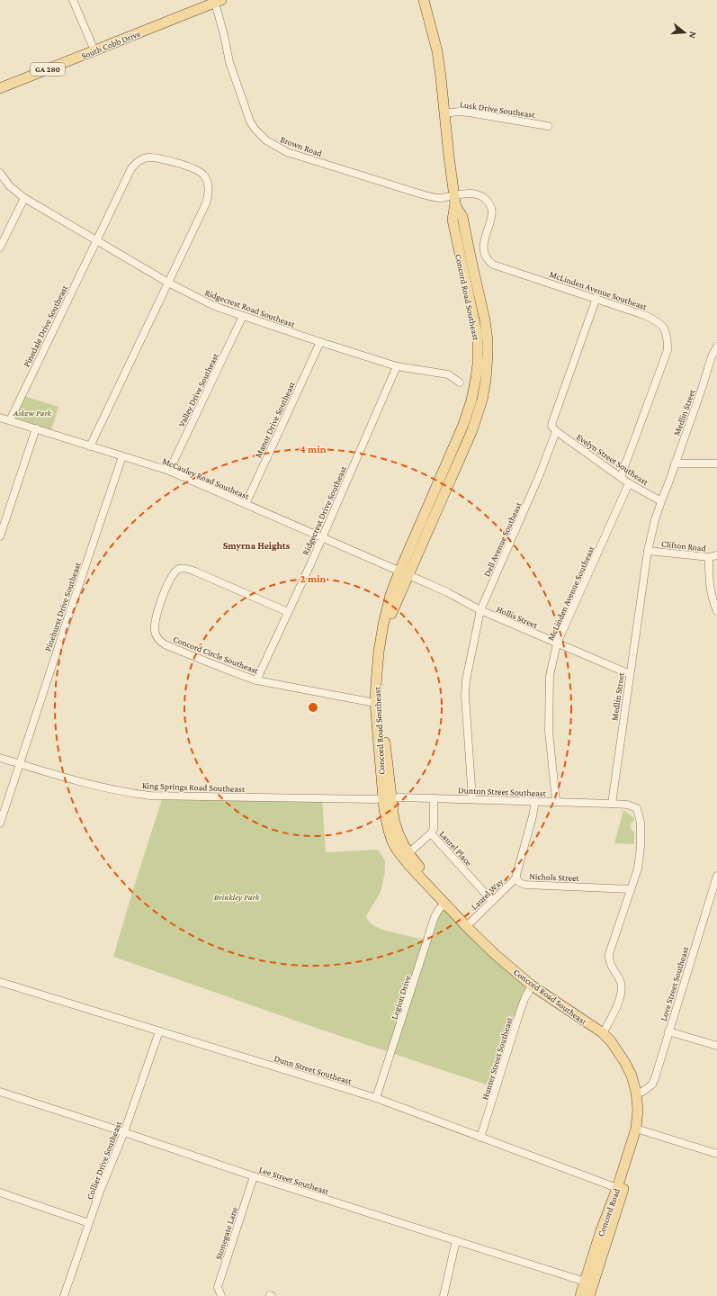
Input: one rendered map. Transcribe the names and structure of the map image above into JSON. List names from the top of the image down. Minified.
{"streets":{"main road":["South Cobb Drive","GA 280","Concord Road Southeast","Concord Road"],"street":["Lusk Drive Southeast","Brown Road","McLinden Avenue Southeast","Ridgecrest Road Southeast","Pinedale Drive Southeast","Valley Drive Southeast","Medlin Street","Manor Drive Southeast","Evelyn Street Southeast","McCauley Road Southeast","Ridgecrest Drive Southeast","Dell Avenue Southeast","Clifton Road","Pinehurst Drive Southeast","Hollis Street","Concord Circle Southeast","King Springs Road Southeast","Dunton Street Southeast","Laurel Place","Nichols Street","Laurel Way","Love Street Southeast","Legion Drive","Hunter Street Southeast","Dunn Street Southeast","Collier Drive Southeast","Lee Street Southeast","Stonegate Lane"]},"crossings":[["South Cobb Drive","Brown Road"],["Lusk Drive Southeast","Concord Road Southeast"],["Brown Road","McLinden Avenue Southeast"],["Brown Road","Concord Road Southeast"],["McLinden Avenue Southeast","Concord Road Southeast"],["McLinden Avenue Southeast","Evelyn Street Southeast"],["McLinden Avenue Southeast","Dell Avenue Southeast"],["McLinden Avenue Southeast","Hollis Street"],["McLinden Avenue Southeast","Dunton Street Southeast"],["Concord Road Southeast","McCauley Road Southeast"],["Concord Road Southeast","Hollis Street"],["Concord Road Southeast","Concord Circle Southeast"],["Concord Road Southeast","King Springs Road Southeast"],["Concord Road Southeast","Dunton Street Southeast"],["Concord Road Southeast","Laurel Way"],["Concord Road Southeast","Love Street Southeast"],["Concord Road Southeast","Legion Drive"],["Concord Road Southeast","Hunter Street Southeast"],["Concord Road Southeast","Concord Road"],["Ridgecrest Road Southeast","Pinedale Drive Southeast"],["Ridgecrest Road Southeast","Valley Drive Southeast"],["Ridgecrest Road Southeast","Manor Drive Southeast"],["Ridgecrest Road Southeast","Ridgecrest Drive Southeast"],["Pinedale Drive Southeast","McCauley Road Southeast"],["Valley Drive Southeast","McCauley Road Southeast"],["Medlin Street","Evelyn Street Southeast"],["Medlin Street","Clifton Road"],["Medlin Street","Hollis Street"],["Medlin Street","Dunton Street Southeast"],["Manor Drive Southeast","McCauley Road Southeast"],["Evelyn Street Southeast","Dell Avenue Southeast"],["McCauley Road Southeast","Ridgecrest Drive Southeast"],["McCauley Road Southeast","Pinehurst Drive Southeast"],["McCauley Road Southeast","Hollis Street"],["Ridgecrest Drive Southeast","Concord Circle Southeast"],["Dell Avenue Southeast","Hollis Street"],["Dell Avenue Southeast","Dunton Street Southeast"],["Pinehurst Drive Southeast","King Springs Road Southeast"],["King Springs Road Southeast","Dunton Street Southeast"],["Dunton Street Southeast","Laurel Place"],["Dunton Street Southeast","Nichols Street"],["Laurel Place","Laurel Way"],["Nichols Street","Laurel Way"],["Legion Drive","Dunn Street Southeast"],["Hunter Street Southeast","Dunn Street Southeast"],["Dunn Street Southeast","Collier Drive Southeast"],["Dunn Street Southeast","Concord Road"],["Collier Drive Southeast","Lee Street Southeast"],["Lee Street Southeast","Concord Road"],["Lee Street Southeast","Stonegate Lane"]],"districts":["Smyrna Heights"],"parks":["Askew Park","Brinkley Park"],"north":"right","rings":["4 min","2 min"]}
